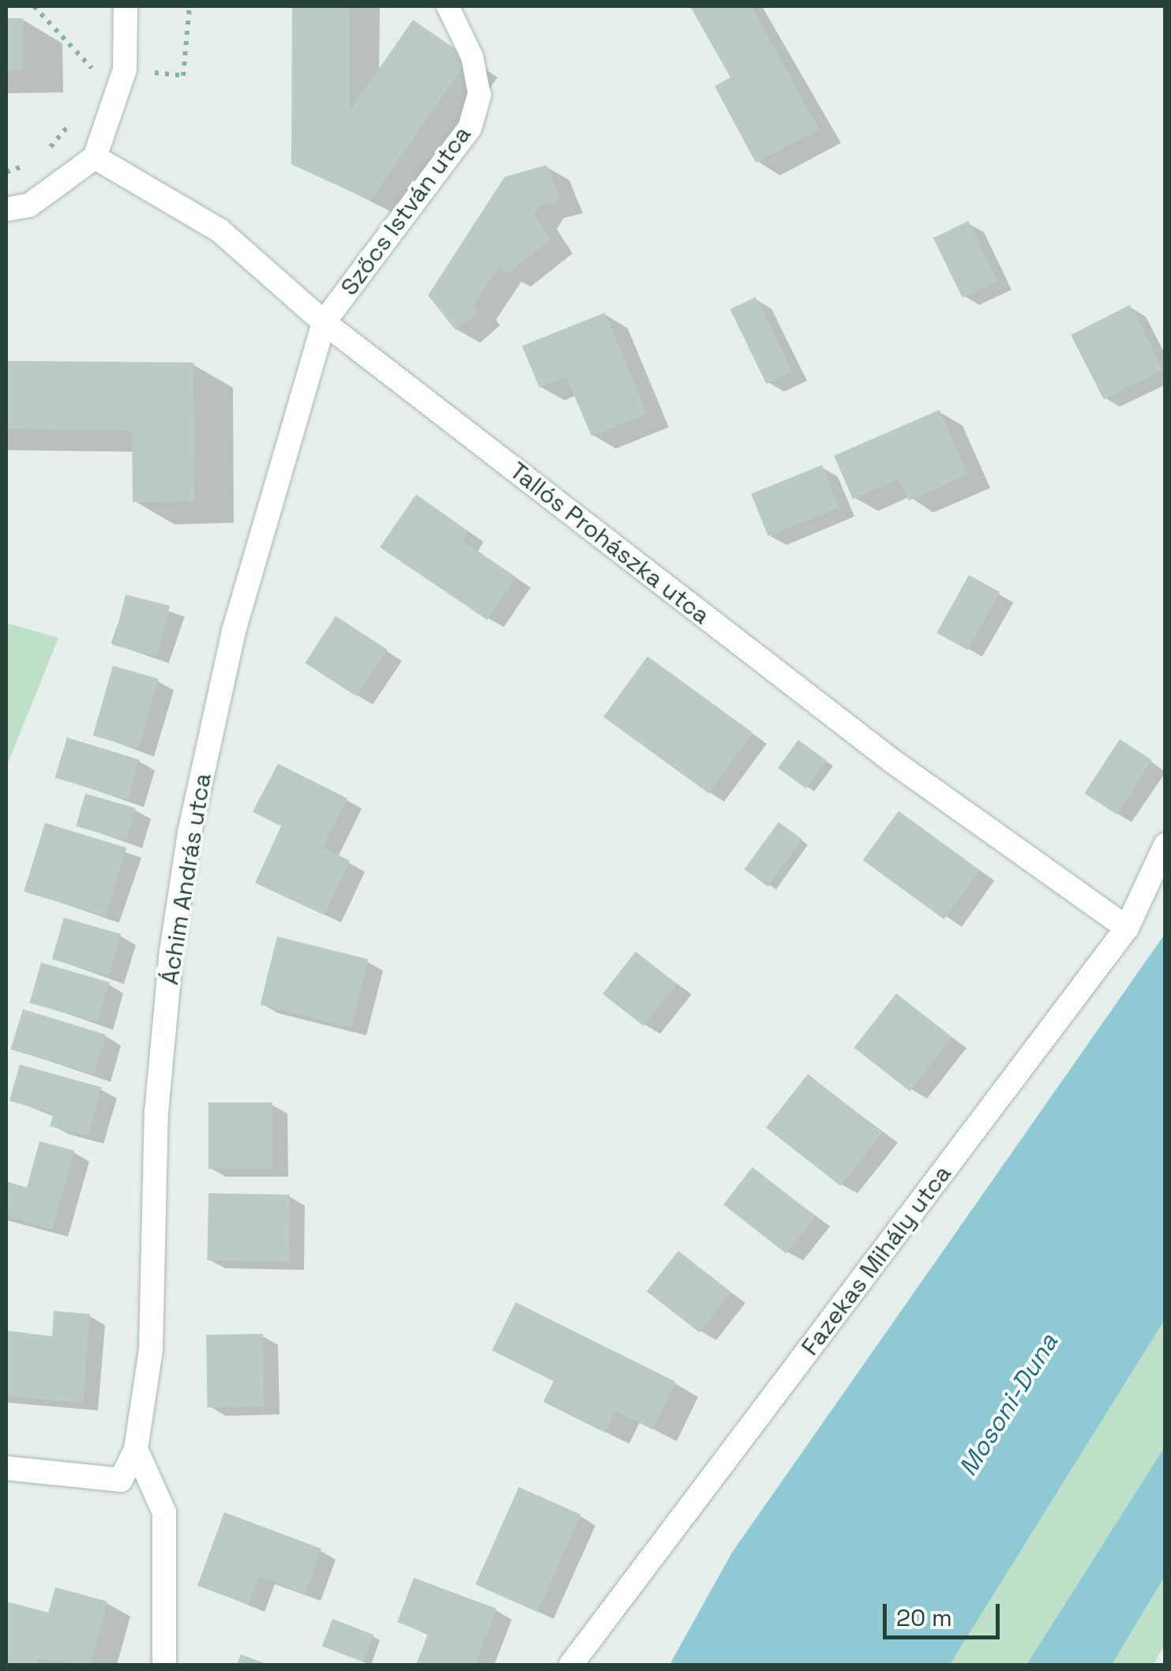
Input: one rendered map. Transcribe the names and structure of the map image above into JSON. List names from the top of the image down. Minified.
{"streets":{"street":["Szőcs István utca","Tallós Prohászka utca","Áchim András utca","Fazekas Mihály utca"]},"crossings":[["Szőcs István utca","Tallós Prohászka utca"],["Szőcs István utca","Áchim András utca"],["Tallós Prohászka utca","Áchim András utca"],["Tallós Prohászka utca","Fazekas Mihály utca"]],"water":["Mosoni-Duna"],"scale_bar":"20 m"}
